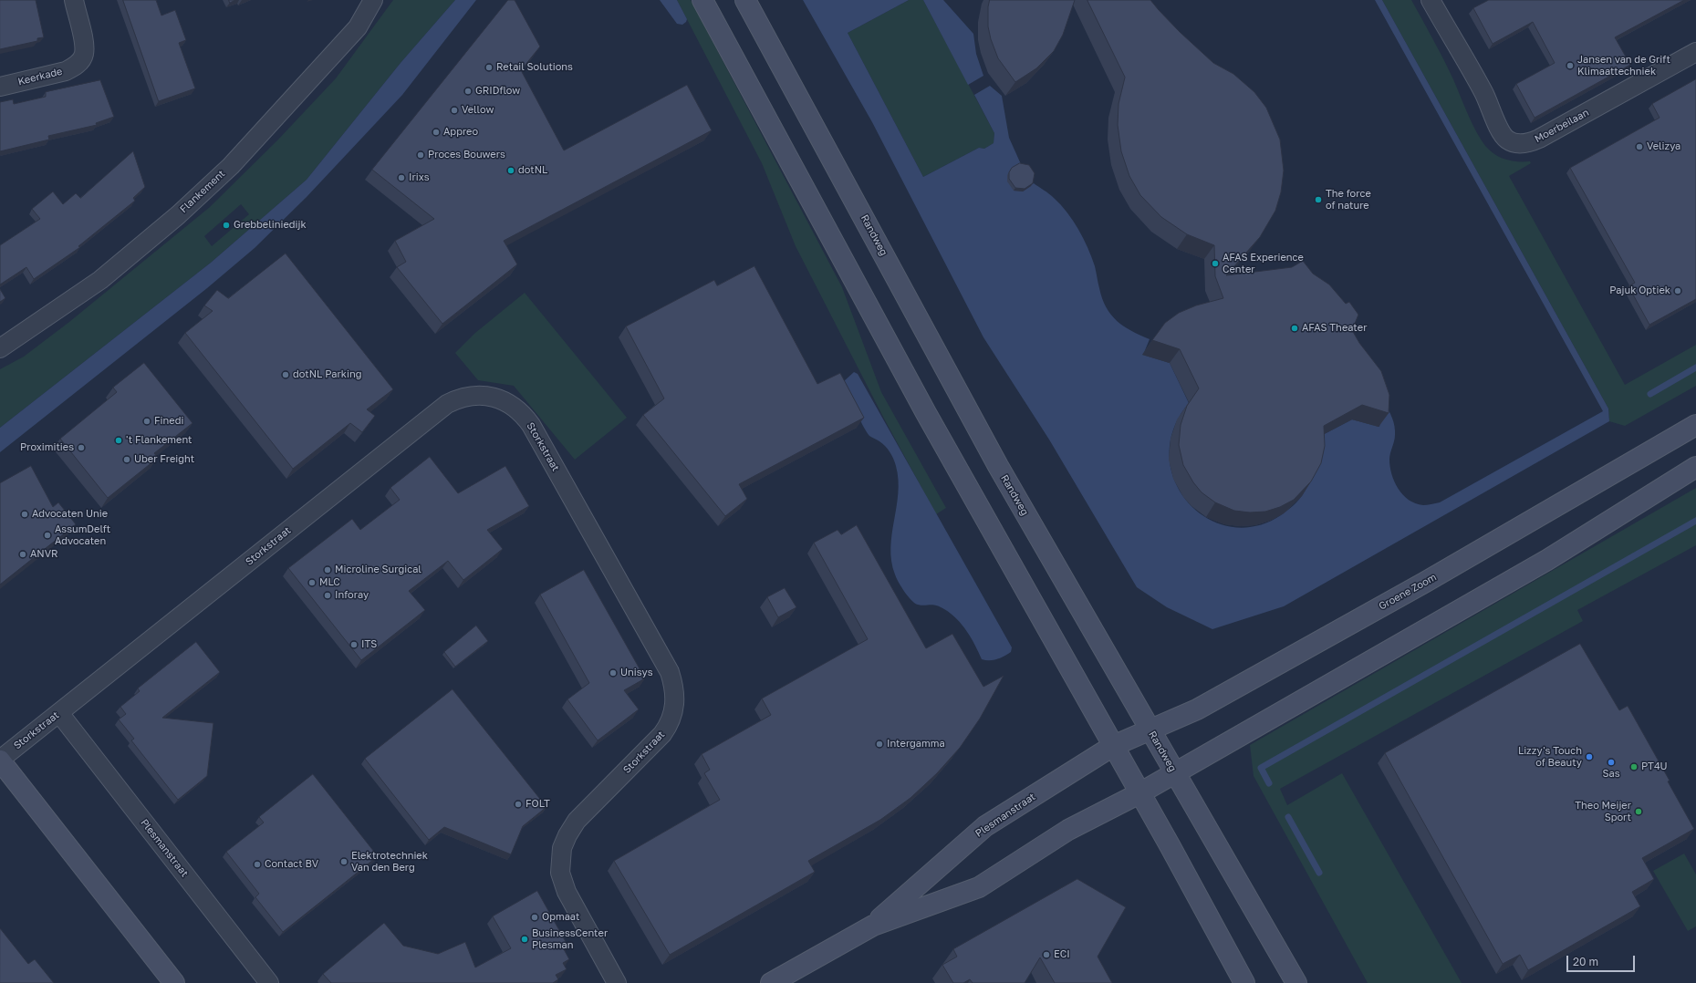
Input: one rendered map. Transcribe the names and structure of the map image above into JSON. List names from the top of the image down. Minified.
{"streets":{"main road":["Randweg","Groene Zoom","Plesmanstraat"],"street":["Keerkade","Moerbeilaan","Flankement","Storkstraat"]},"crossings":[["Randweg","Groene Zoom"],["Storkstraat","Plesmanstraat"],["Groene Zoom","Plesmanstraat"]],"places":["Jansen van de Grift Klimaattechniek","Retail Solutions","GRIDflow","Vellow","Appreo","Velizya","Proces Bouwers","dotNL","Irixs","The force of nature","Grebbeliniedijk","AFAS Experience Center","Pajuk Optiek","AFAS Theater","dotNL Parking","Finedi","'t Flankement","Proximities","Uber Freight","Advocaten Unie","AssumDelft Advocaten","ANVR","Microline Surgical","MLC","Inforay","ITS","Unisys","Intergamma","Lizzy's Touch of Beauty","Sas","PT4U","FOLT","Theo Meijer Sport","Elektrotechniek Van den Berg","Contact BV","Opmaat","BusinessCenter Plesman","ECI"],"scale_bar":"20 m"}
